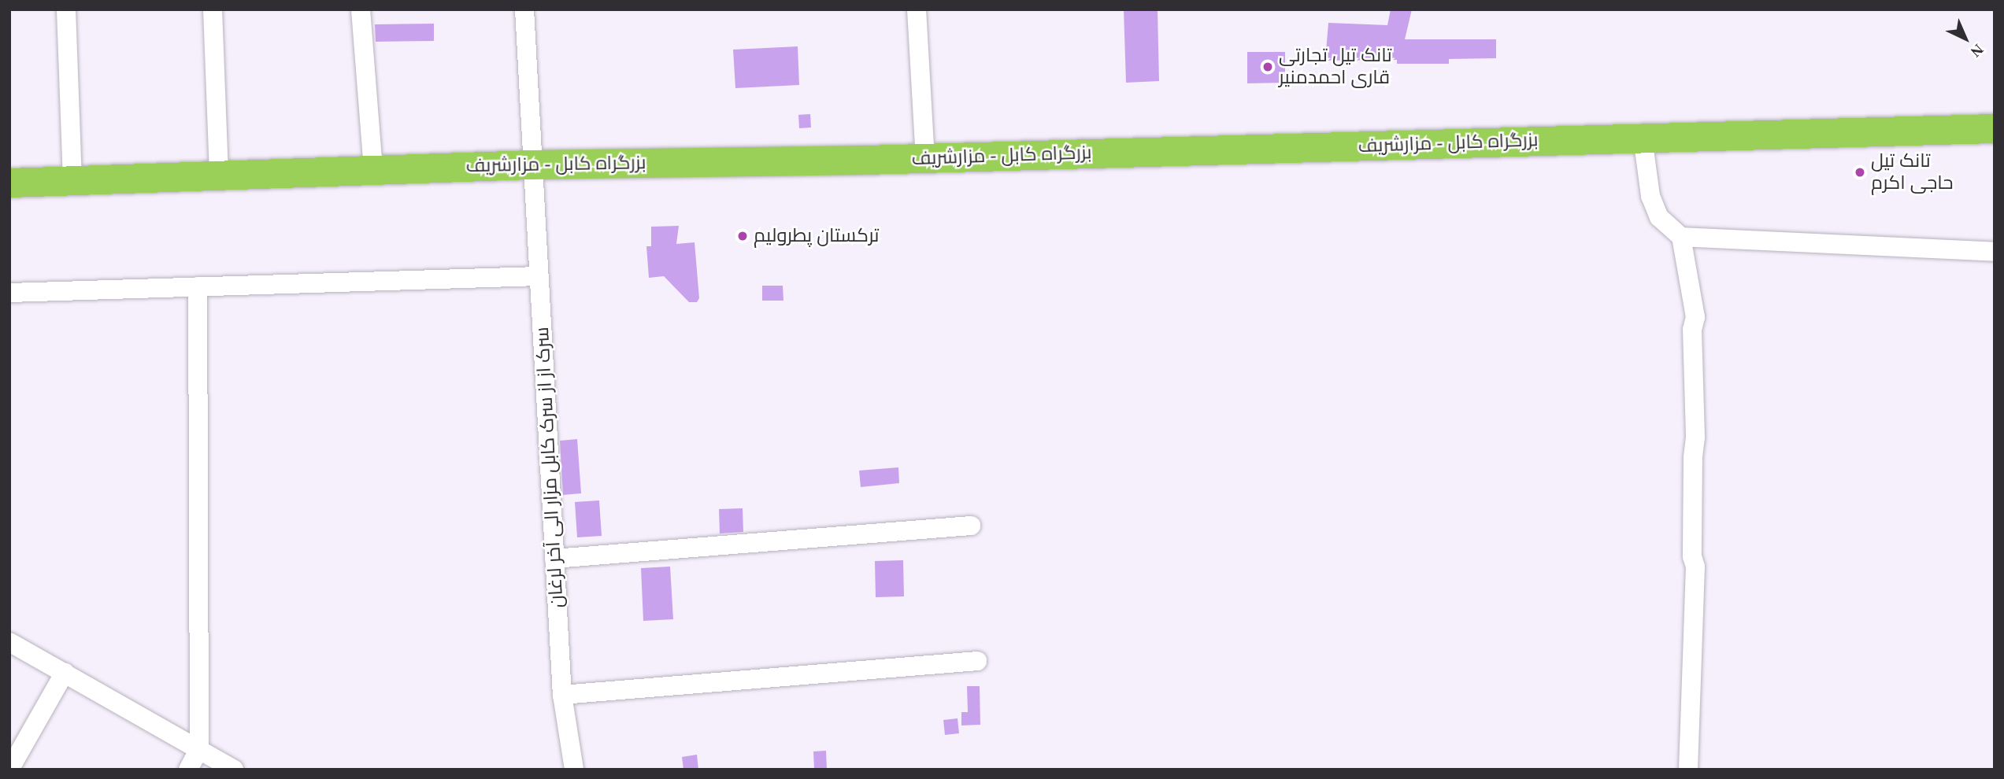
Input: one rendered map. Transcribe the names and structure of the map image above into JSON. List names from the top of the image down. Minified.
{"streets":{"highway":["بزرگراه کابل - مزارشریف"],"street":["سرک از از سرک کابل مزار الی آخر لرغان"]},"crossings":[["بزرگراه کابل - مزارشریف","سرک از از سرک کابل مزار الی آخر لرغان"]],"places":["تانک تیل تجارتی قاری احمدمنیر","تانک تیل حاجی اکرم","ترکستان پطرولیم"],"north":"bottom right"}
